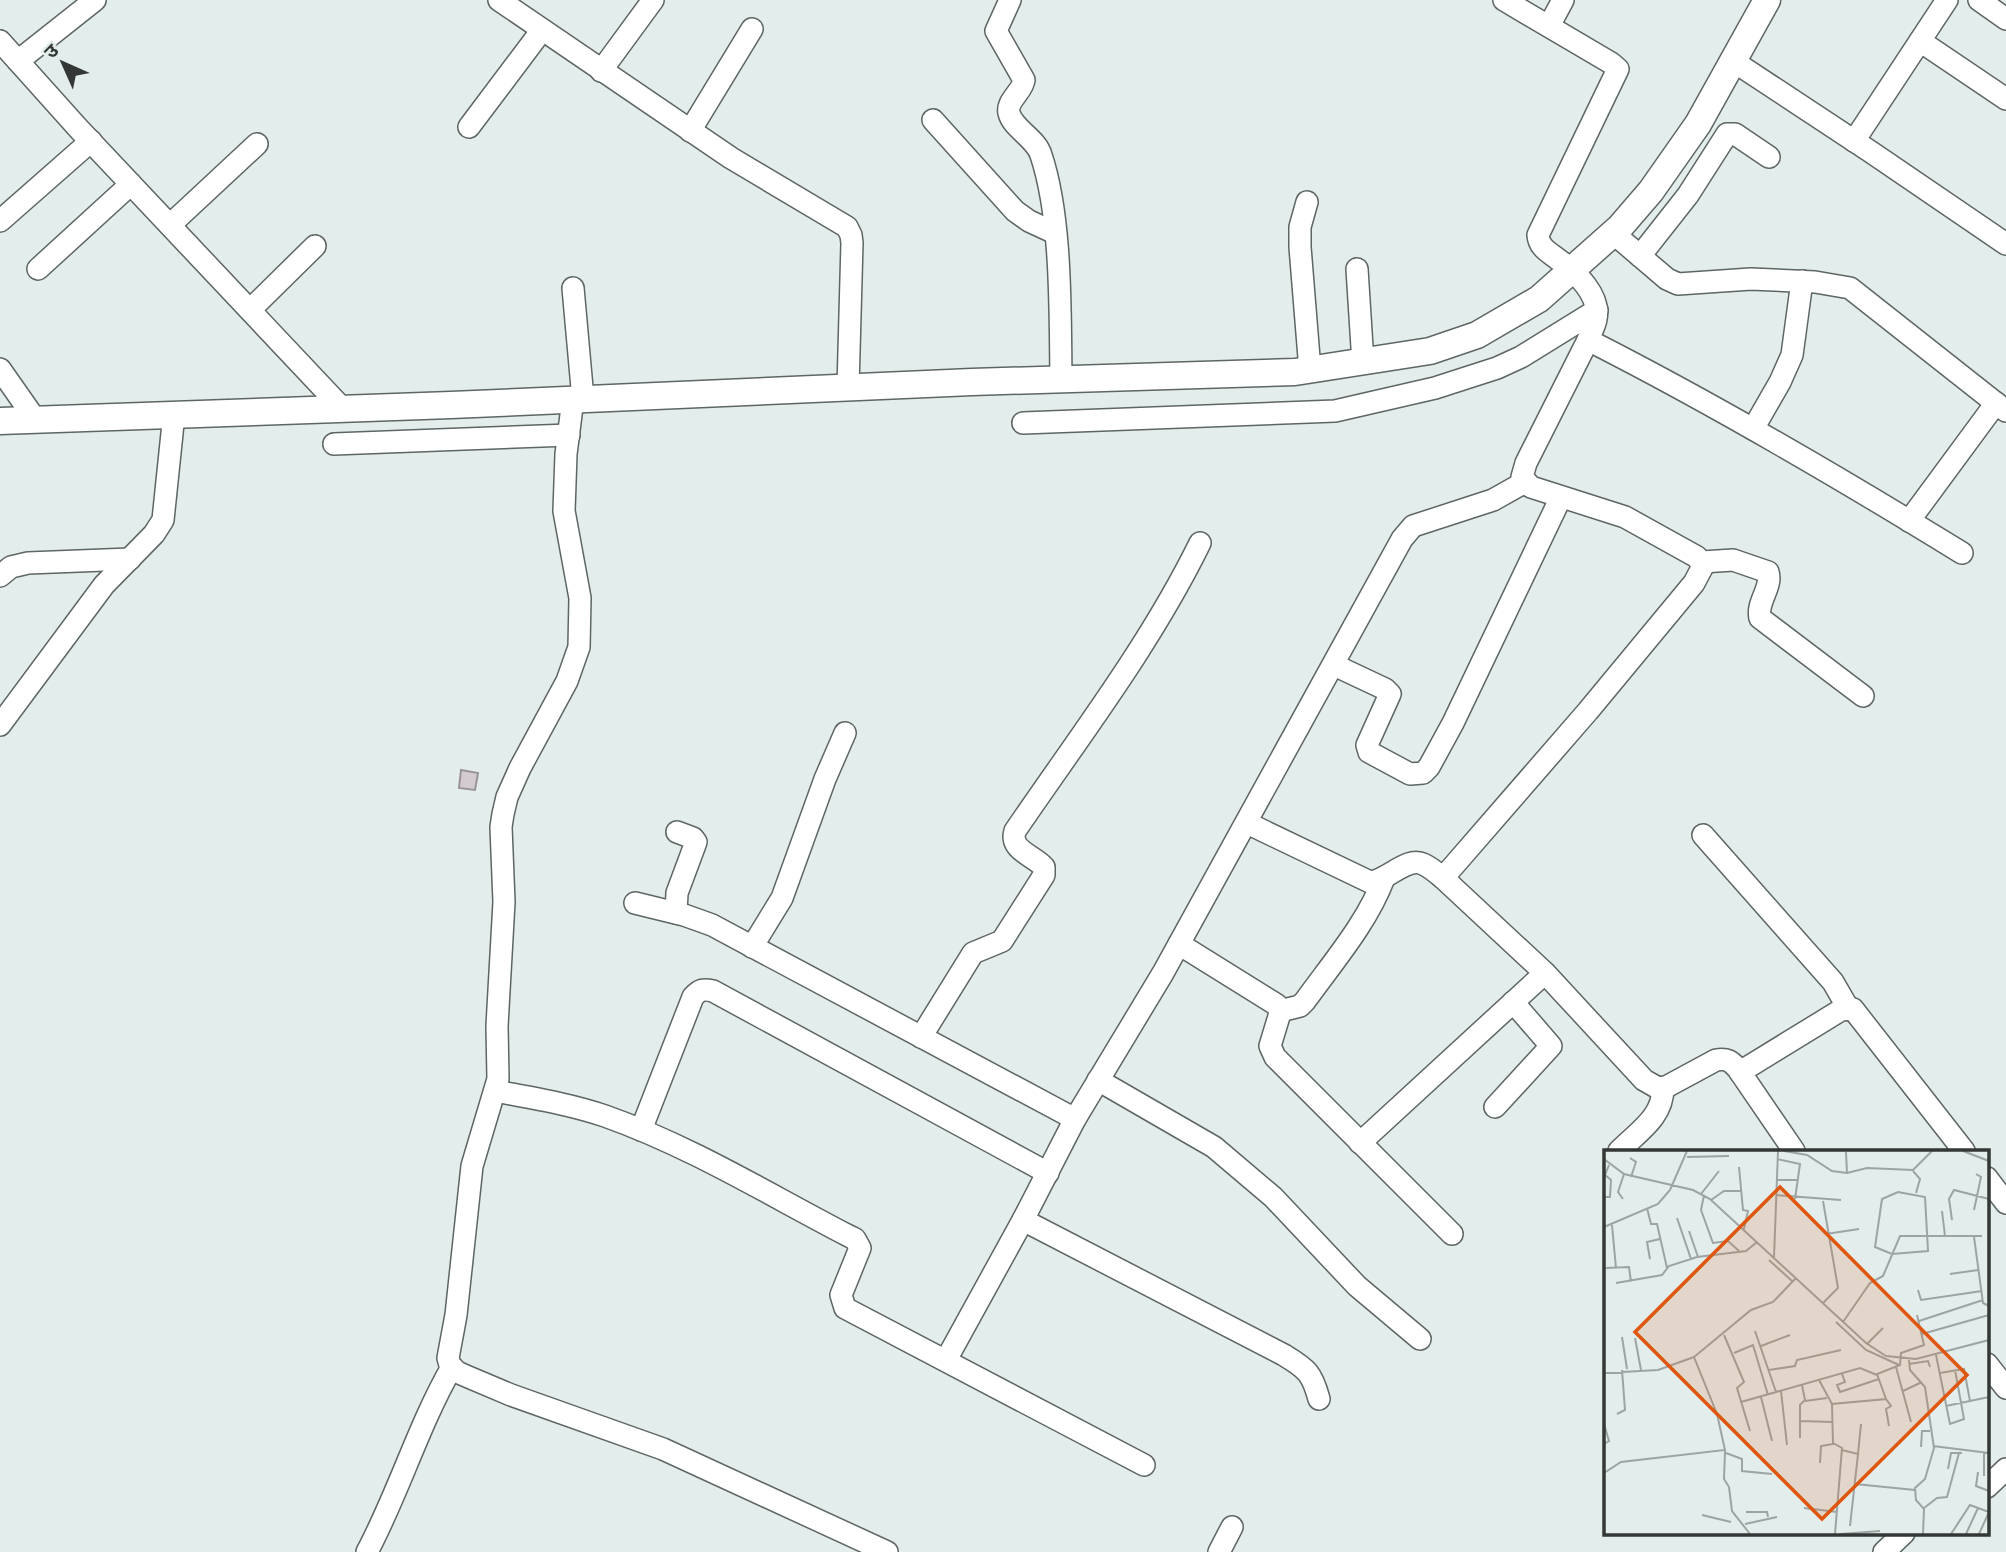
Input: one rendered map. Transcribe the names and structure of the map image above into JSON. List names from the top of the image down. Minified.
{"north":"top left"}
